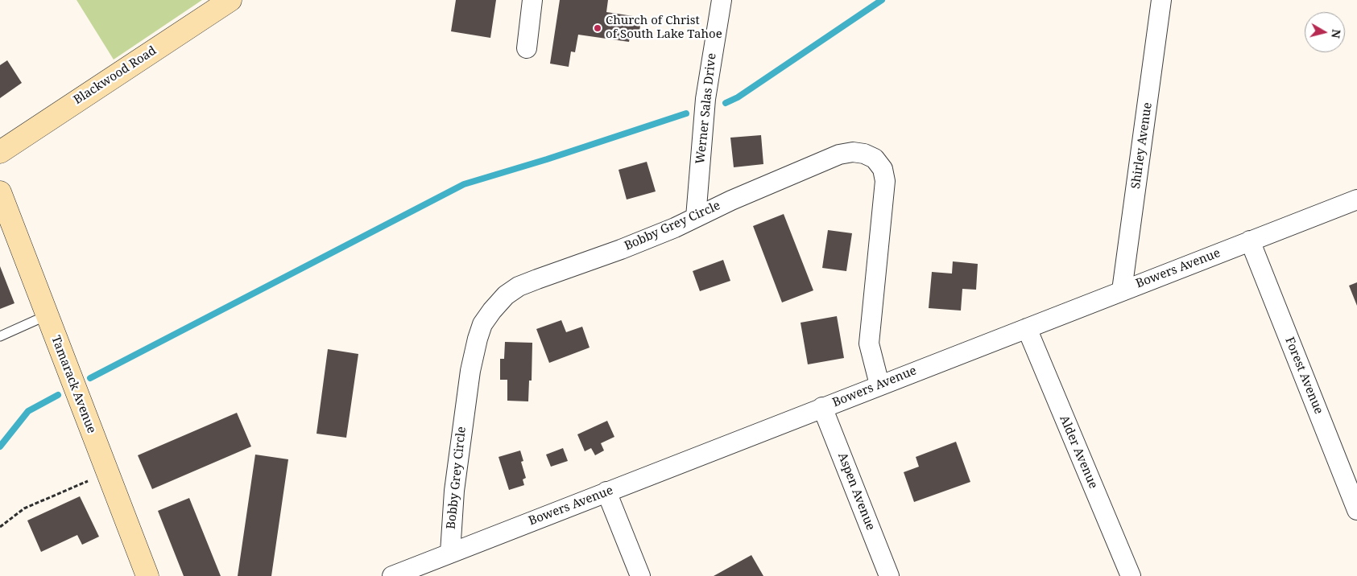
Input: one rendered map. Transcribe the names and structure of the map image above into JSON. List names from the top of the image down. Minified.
{"streets":{"street":["Blackwood Road","Werner Salas Drive","Shirley Avenue","Bobby Grey Circle","Bowers Avenue","Forest Avenue","Tamarack Avenue","Alder Avenue","Aspen Avenue"]},"crossings":[["Werner Salas Drive","Bobby Grey Circle"],["Shirley Avenue","Bowers Avenue"],["Bobby Grey Circle","Bowers Avenue"],["Bowers Avenue","Forest Avenue"],["Bowers Avenue","Alder Avenue"],["Bowers Avenue","Aspen Avenue"]],"places":["Church of Christ of South Lake Tahoe"],"north":"right"}
